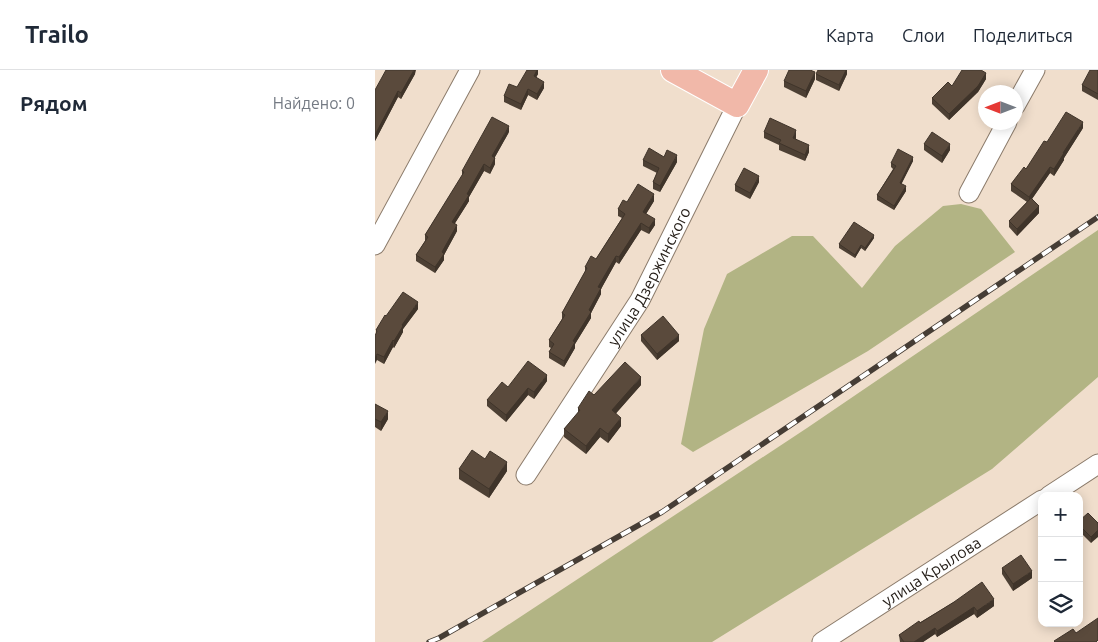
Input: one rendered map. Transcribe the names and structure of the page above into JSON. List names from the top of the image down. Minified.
{"streets":{"main road":["улица Дзержинского"],"street":["улица Крылова"]},"north":"left","page":{"header":"Trailo","nav":["Карта","Слои","Поделиться"],"heading":["Рядом","Найдено: 0"],"map_buttons":["+","−"]}}
